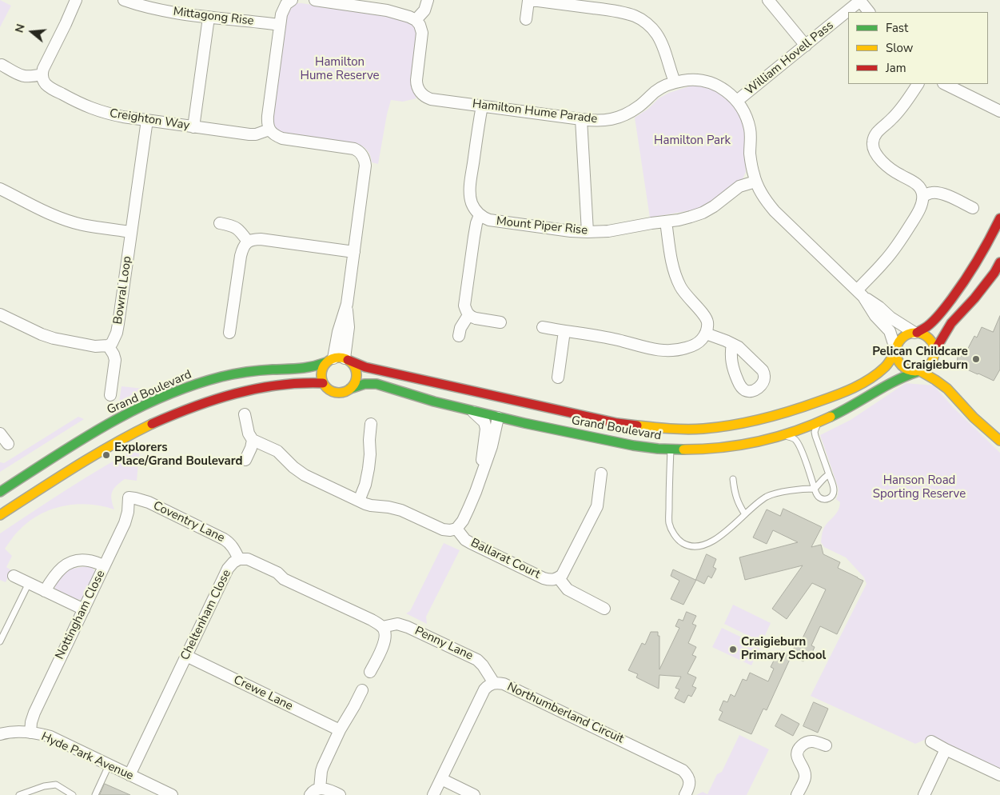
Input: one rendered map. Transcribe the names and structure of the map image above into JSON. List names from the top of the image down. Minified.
{"streets":{"street":["Mittagong Rise","William Hovell Pass","Hamilton Hume Parade","Creighton Way","Mount Piper Rise","Bowral Loop","Grand Boulevard","Coventry Lane","Ballarat Court","Nottingham Close","Cheltenham Close","Penny Lane","Crewe Lane","Northumberland Circuit","Hyde Park Avenue"]},"crossings":[["William Hovell Pass","Hamilton Hume Parade"],["Hamilton Hume Parade","Mount Piper Rise"],["Hamilton Hume Parade","Grand Boulevard"],["Creighton Way","Bowral Loop"],["Coventry Lane","Nottingham Close"],["Coventry Lane","Cheltenham Close"],["Nottingham Close","Hyde Park Avenue"],["Cheltenham Close","Penny Lane"],["Cheltenham Close","Crewe Lane"],["Cheltenham Close","Hyde Park Avenue"],["Penny Lane","Northumberland Circuit"]],"parks":["Hamilton Hume Reserve","Hamilton Park","Hanson Road Sporting Reserve"],"places":["Pelican Childcare Craigieburn","Explorers Place/Grand Boulevard","Craigieburn Primary School"],"legend":["Fast","Slow","Jam"],"north":"left"}
